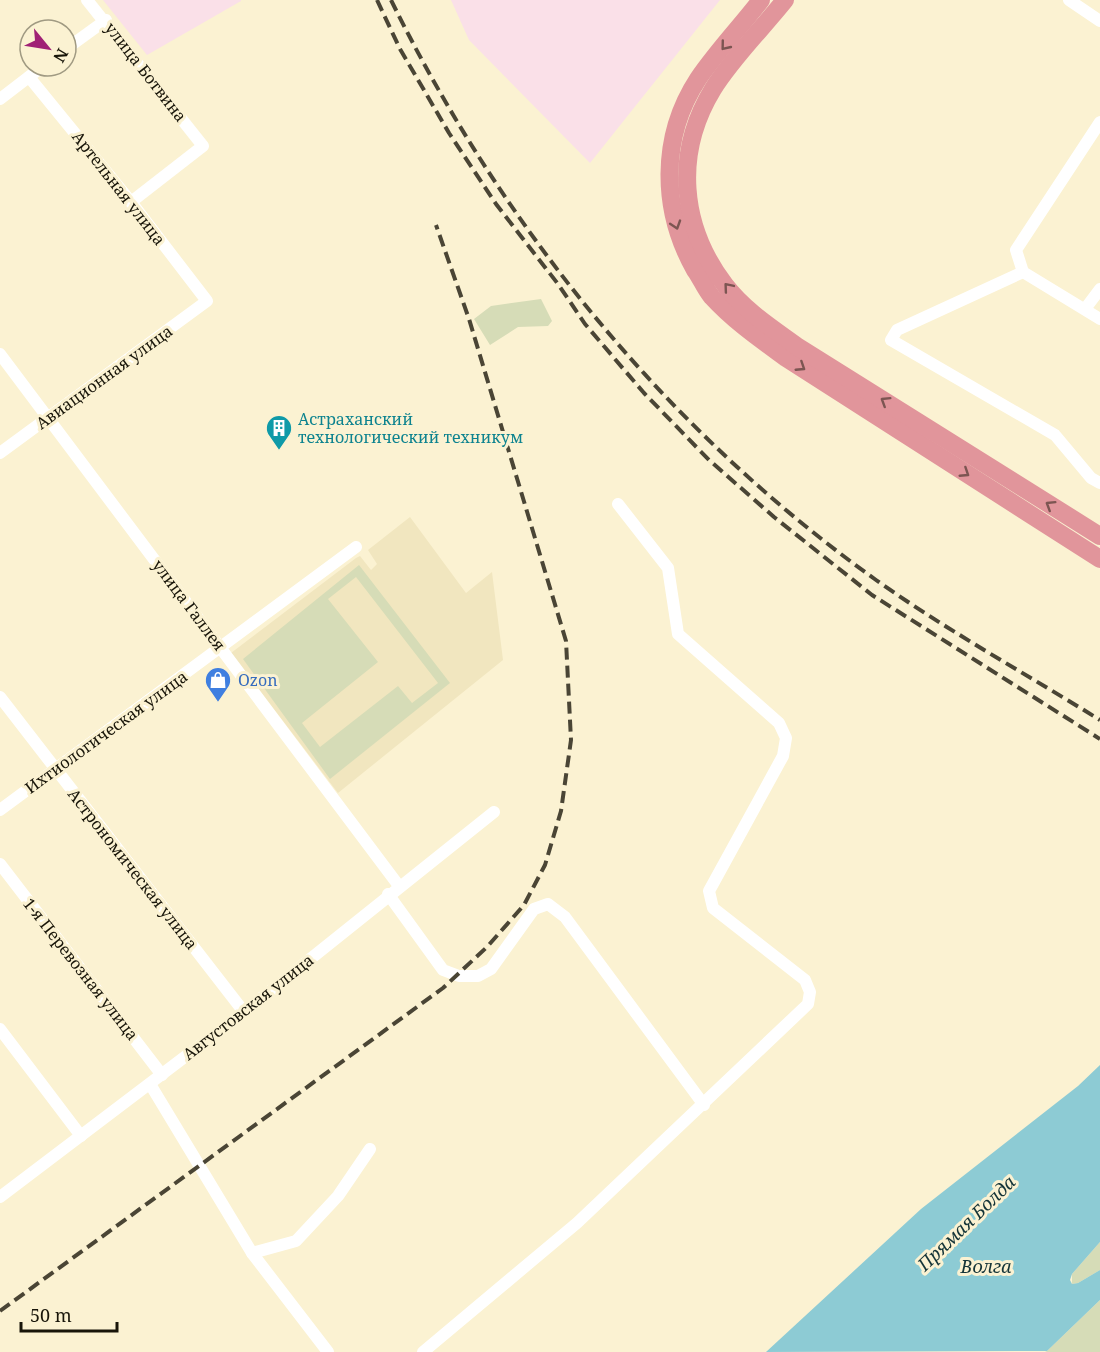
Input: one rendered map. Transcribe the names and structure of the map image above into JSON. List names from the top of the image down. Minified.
{"streets":{"street":["улица Ботвина","Артельная улица","Авиационная улица","улица Галлея","Ихтиологическая улица","Астрономическая улица","1-я Перевозная улица","Августовская улица"]},"crossings":[["улица Ботвина","Артельная улица"],["Артельная улица","Авиационная улица"],["Авиационная улица","улица Галлея"],["улица Галлея","Ихтиологическая улица"],["улица Галлея","Августовская улица"],["Ихтиологическая улица","Астрономическая улица"],["Астрономическая улица","Августовская улица"],["1-я Перевозная улица","Августовская улица"]],"water":["Прямая Болда","Волга"],"places":{"building":["Астраханский технологический техникум"],"shop":["Ozon"]},"scale_bar":"50 m","north":"bottom right"}
